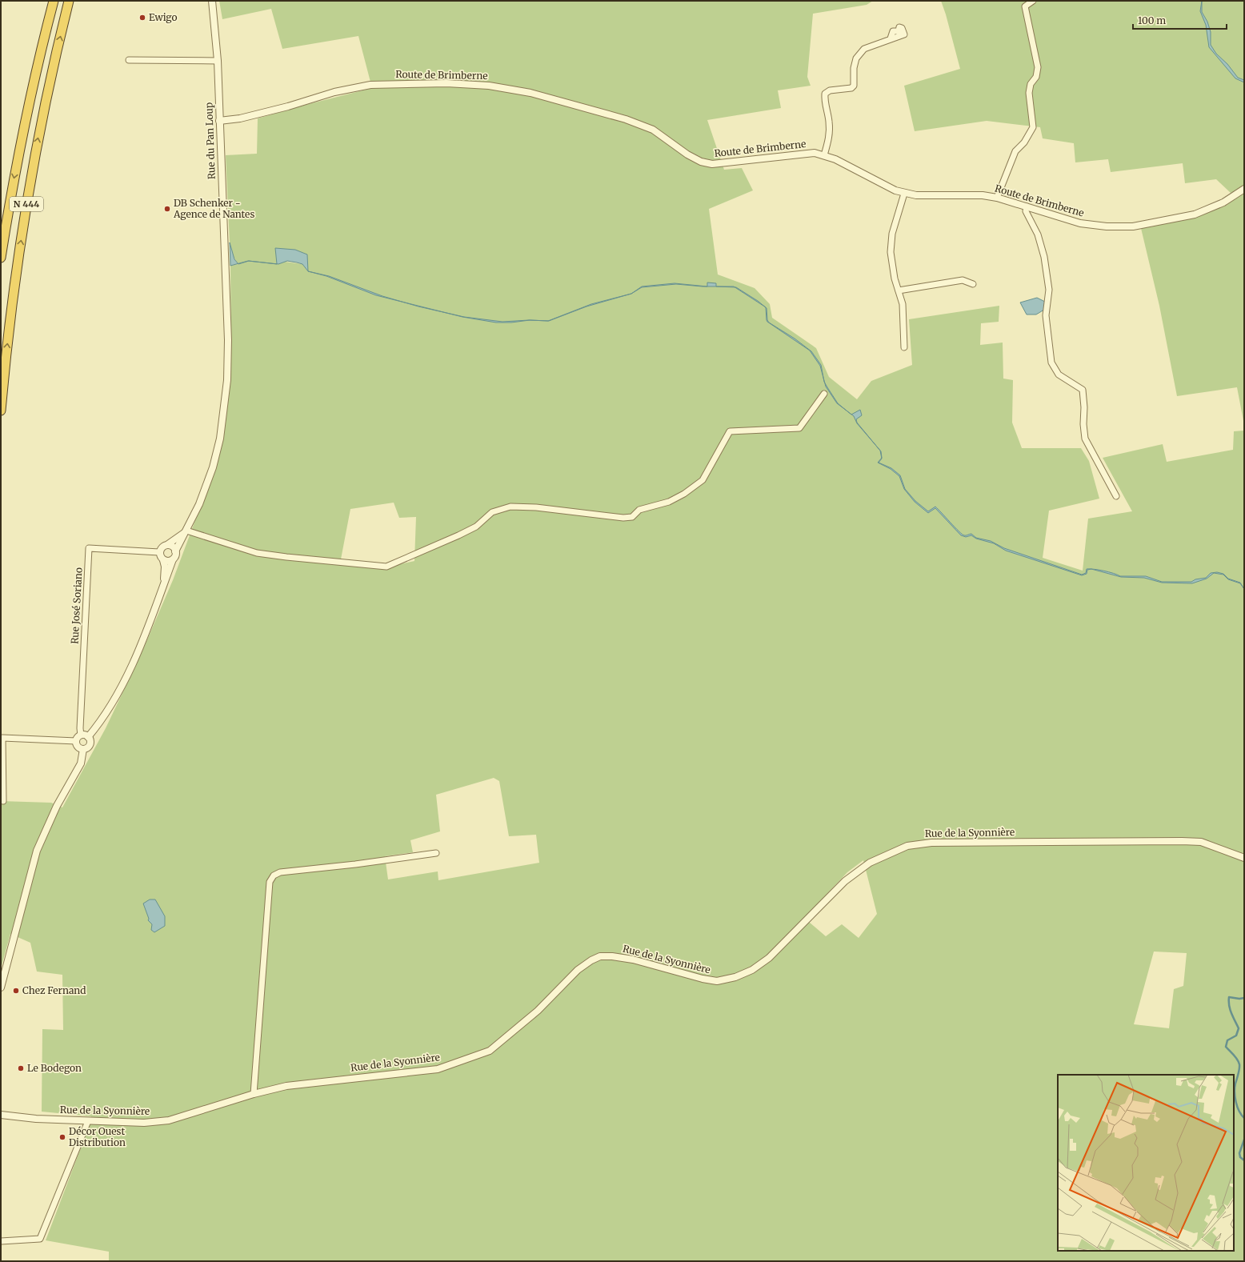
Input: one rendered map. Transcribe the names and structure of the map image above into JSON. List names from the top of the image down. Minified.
{"streets":{"highway":["N 444"],"street":["Route de Brimberne","Rue du Pan Loup","Rue José Soriano","Rue de la Syonnière"]},"crossings":[["Route de Brimberne","Rue du Pan Loup"],["Rue du Pan Loup","Rue José Soriano"]],"places":["Ewigo","DB Schenker - Agence de Nantes","Chez Fernand","Le Bodegon","Décor Ouest Distribution"],"scale_bar":"100 m"}
